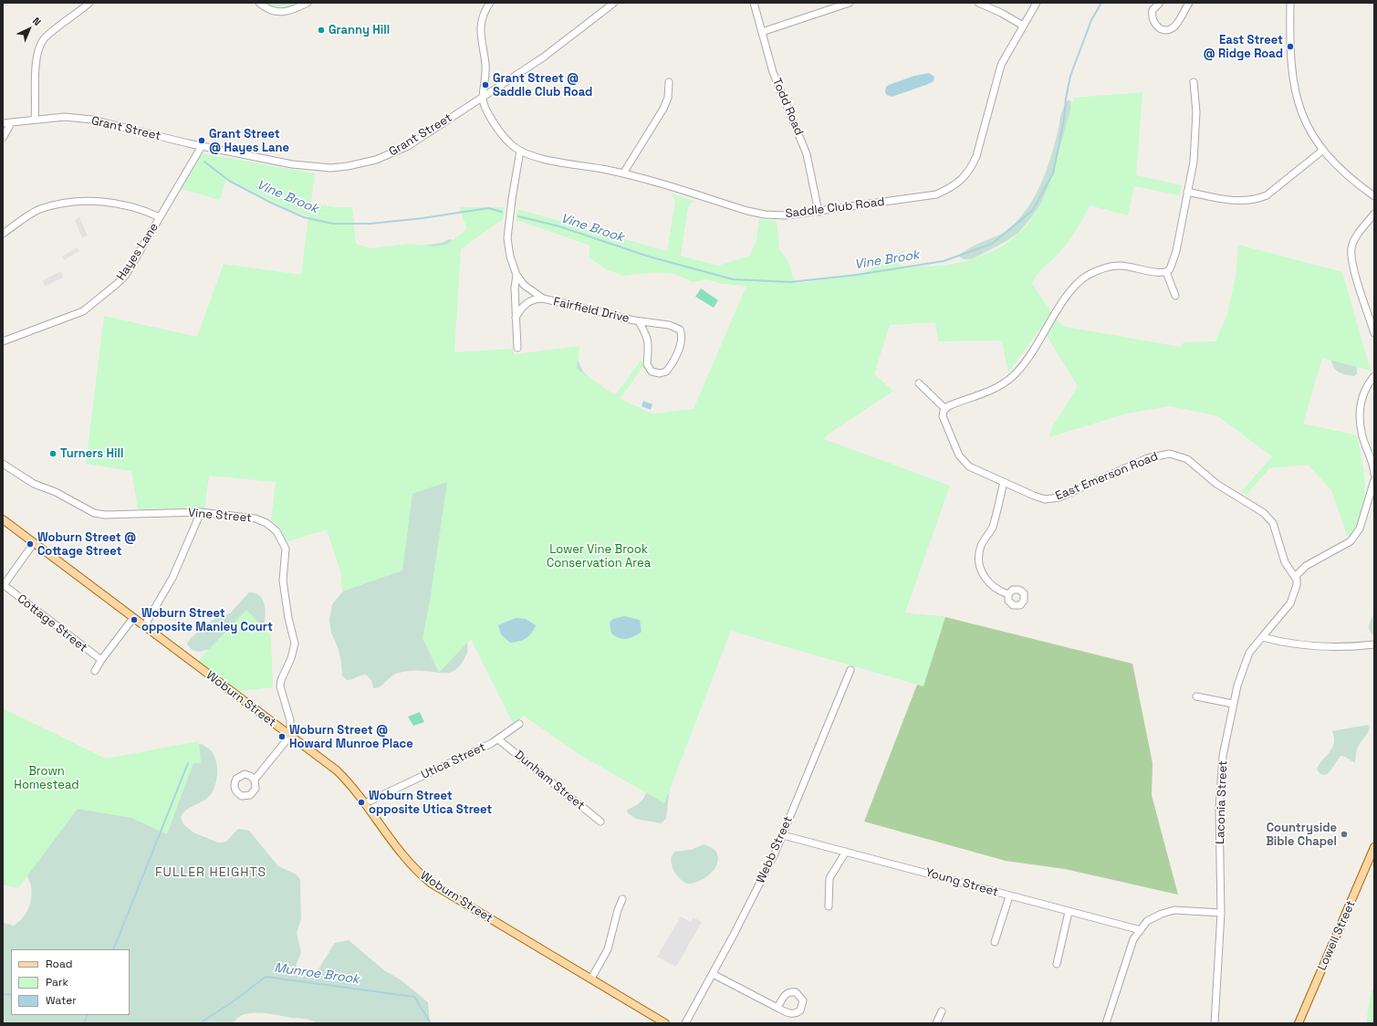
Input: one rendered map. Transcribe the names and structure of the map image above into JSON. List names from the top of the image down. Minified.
{"streets":{"main road":["Woburn Street","Lowell Street"],"street":["Todd Road","Grant Street","Saddle Club Road","Hayes Lane","Fairfield Drive","East Emerson Road","Vine Street","Cottage Street","Utica Street","Dunham Street","Laconia Street","Webb Street","Young Street"]},"crossings":[["Todd Road","Saddle Club Road"],["Grant Street","Saddle Club Road"],["Grant Street","Hayes Lane"],["Vine Street","Woburn Street"],["Cottage Street","Woburn Street"],["Woburn Street","Utica Street"],["Utica Street","Dunham Street"],["Webb Street","Young Street"]],"districts":["FULLER HEIGHTS"],"water":["Vine Brook","Munroe Brook"],"parks":["Lower Vine Brook Conservation Area","Brown Homestead"],"places":["Granny Hill","East Street @ Ridge Road","Grant Street @ Saddle Club Road","Grant Street @ Hayes Lane","Turners Hill","Woburn Street @ Cottage Street","Woburn Street opposite Manley Court","Woburn Street @ Howard Munroe Place","Woburn Street opposite Utica Street","Countryside Bible Chapel"],"legend":["Road","Park","Water"],"north":"top right"}
